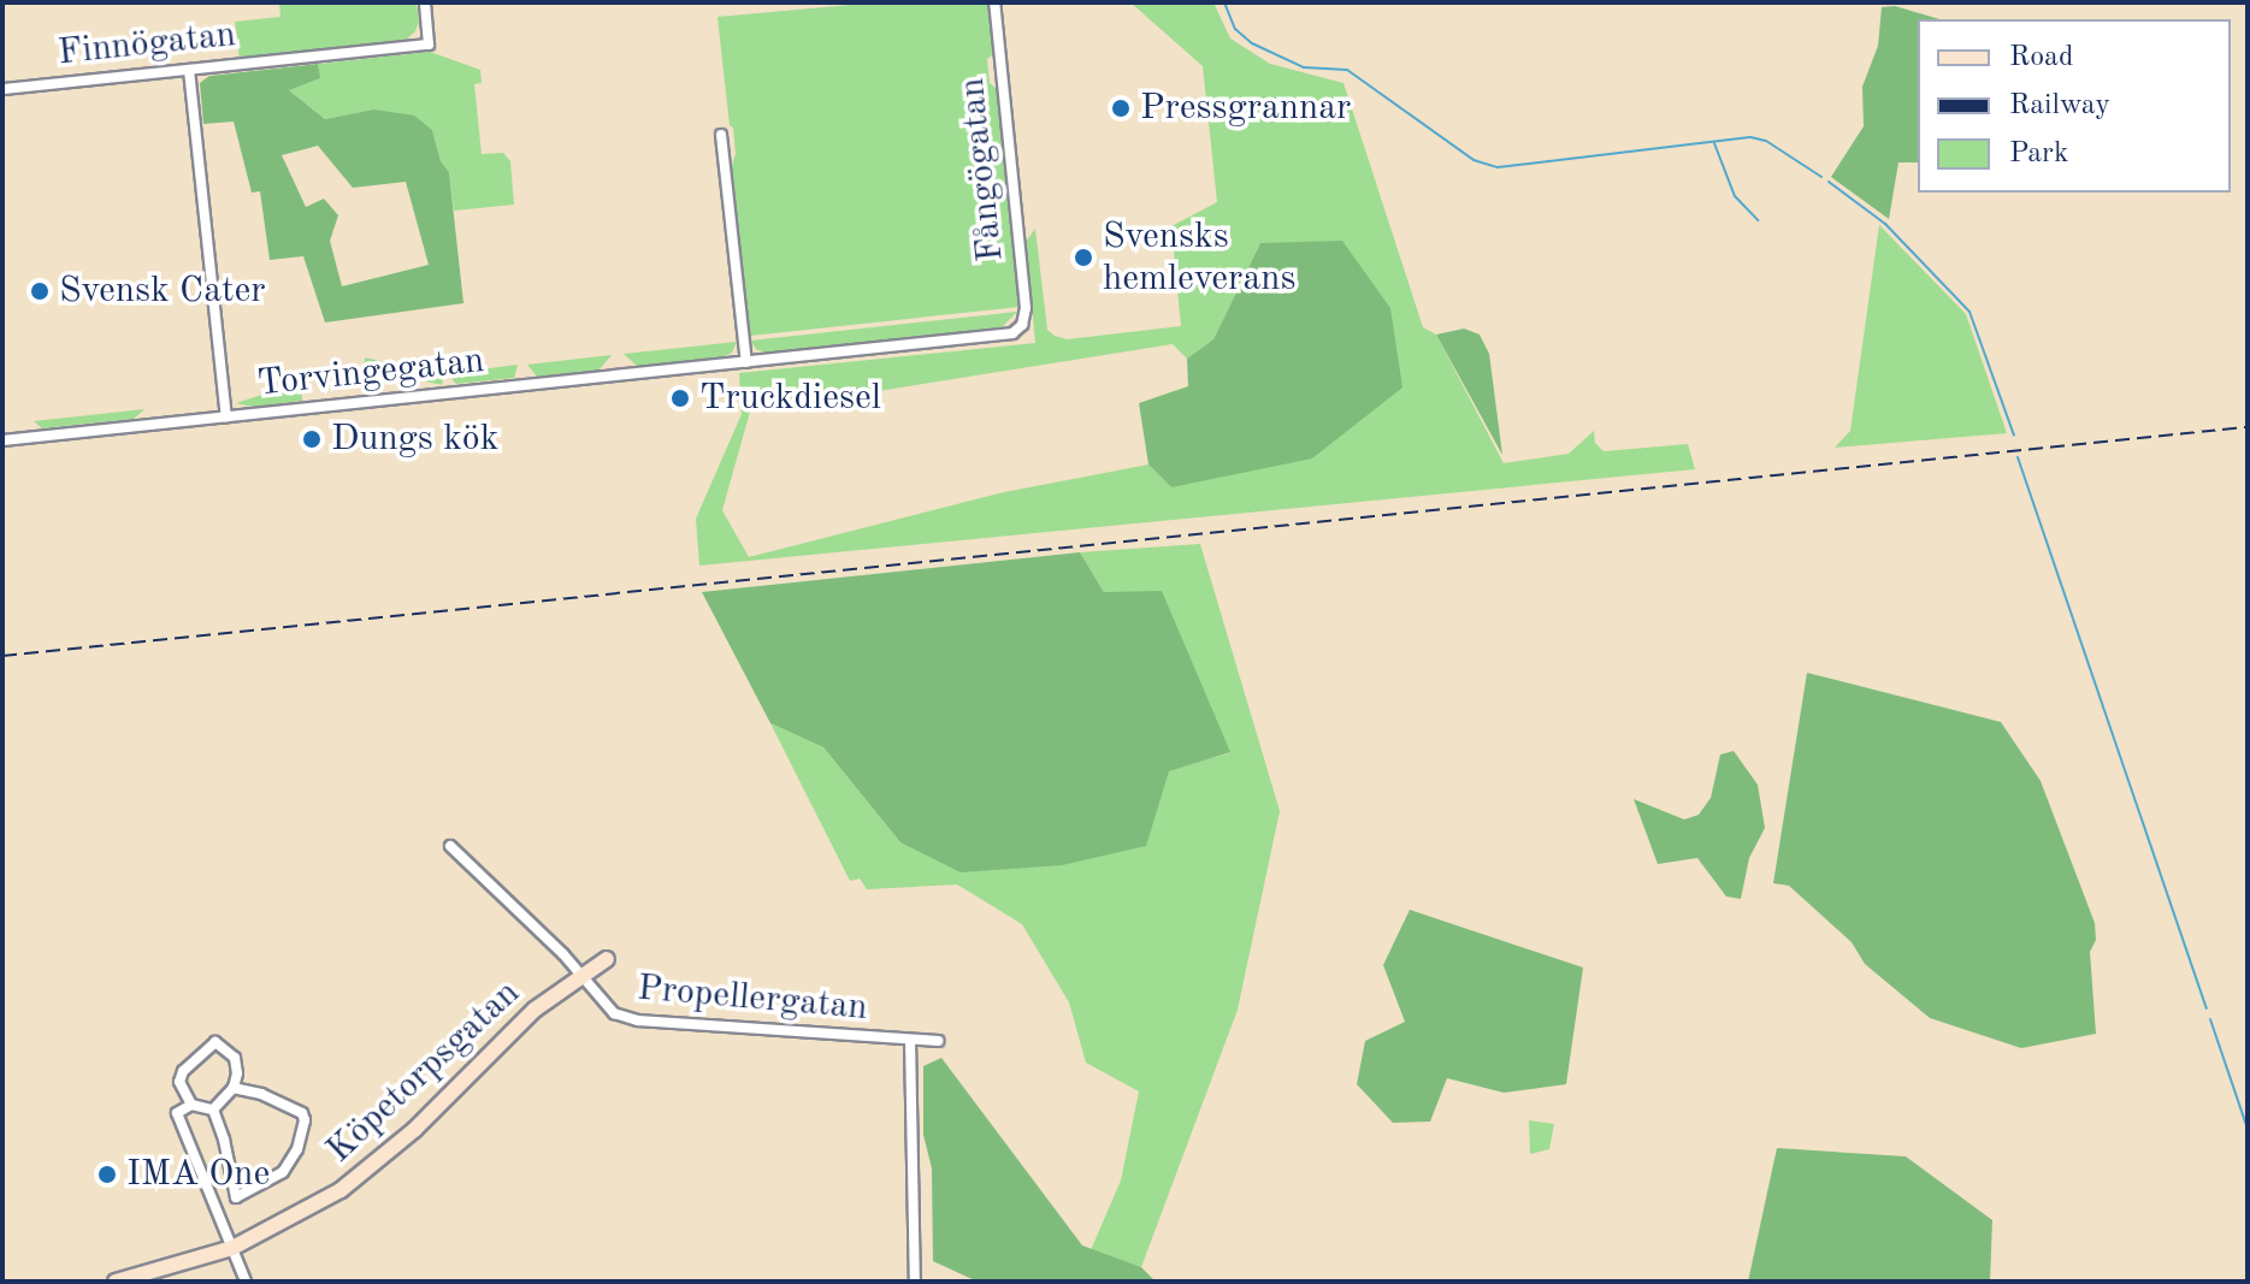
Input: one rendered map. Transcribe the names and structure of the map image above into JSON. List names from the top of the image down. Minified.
{"streets":{"street":["Finnögatan","Fångögatan","Torvingegatan","Propellergatan","Köpetorpsgatan"]},"crossings":[["Fångögatan","Torvingegatan"],["Propellergatan","Köpetorpsgatan"]],"places":["Pressgrannar","Svensks hemleverans","Svensk Cater","Truckdiesel","Dungs kök","IMA One"],"legend":["Road","Railway","Park"]}
